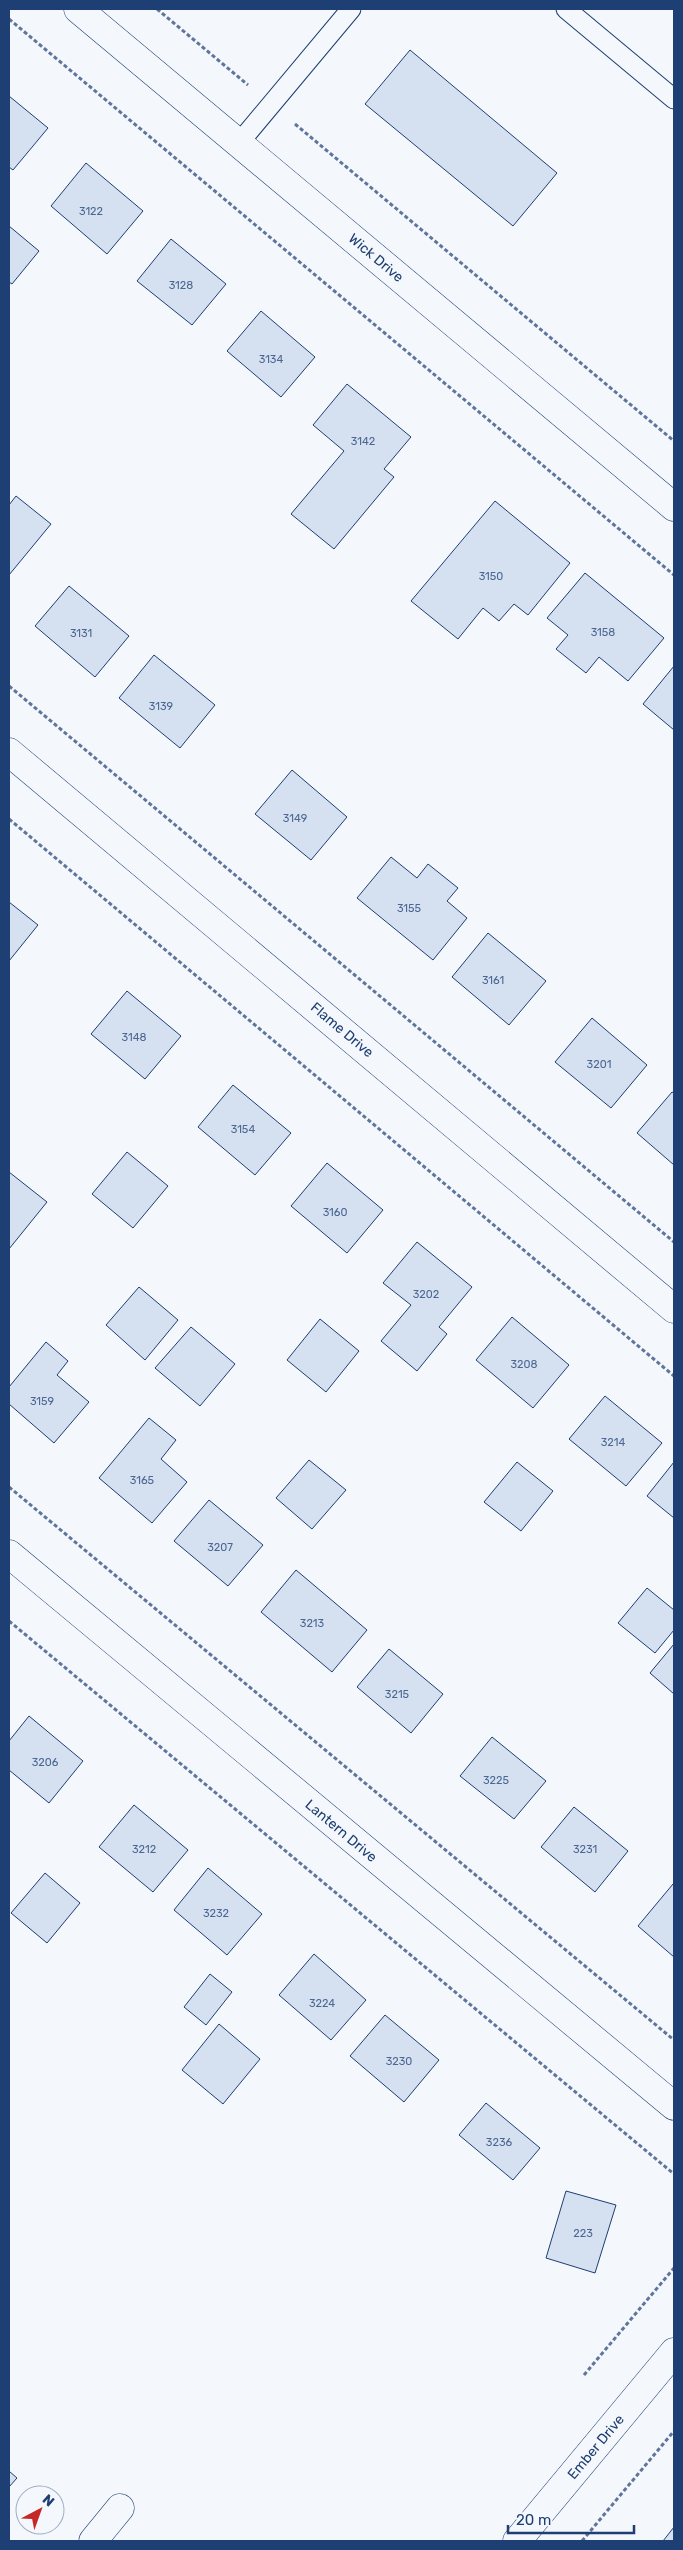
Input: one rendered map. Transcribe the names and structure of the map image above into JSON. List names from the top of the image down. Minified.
{"streets":{"street":["Wick Drive","Flame Drive","Lantern Drive","Ember Drive"]},"house_numbers":["3122","3128","3134","3142","3150","3158","3131","3139","3149","3155","3161","3148","3201","3154","3160","3202","3208","3159","3214","3165","3207","3213","3215","3206","3225","3212","3231","3232","3224","3230","3236","223"],"scale_bar":"20 m","north":"top right"}
